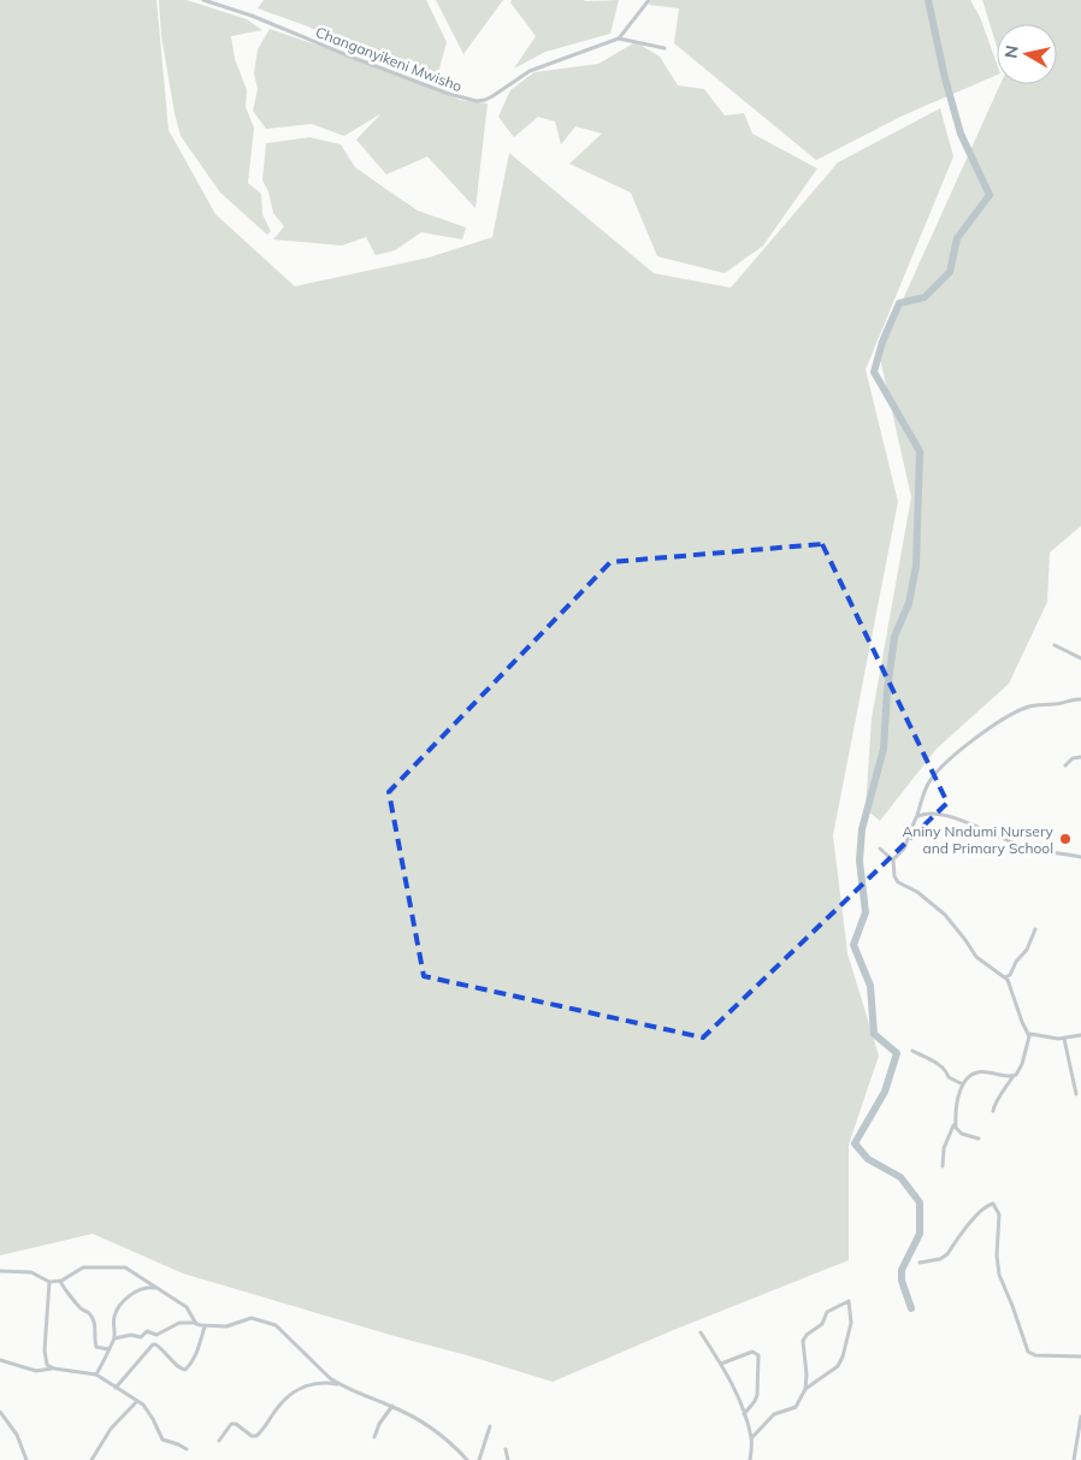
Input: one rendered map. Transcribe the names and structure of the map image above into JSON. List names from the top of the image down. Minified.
{"streets":{"street":["Changanyikeni Mwisho"]},"places":["Aniny Nndumi Nursery and Primary School"],"north":"left"}
